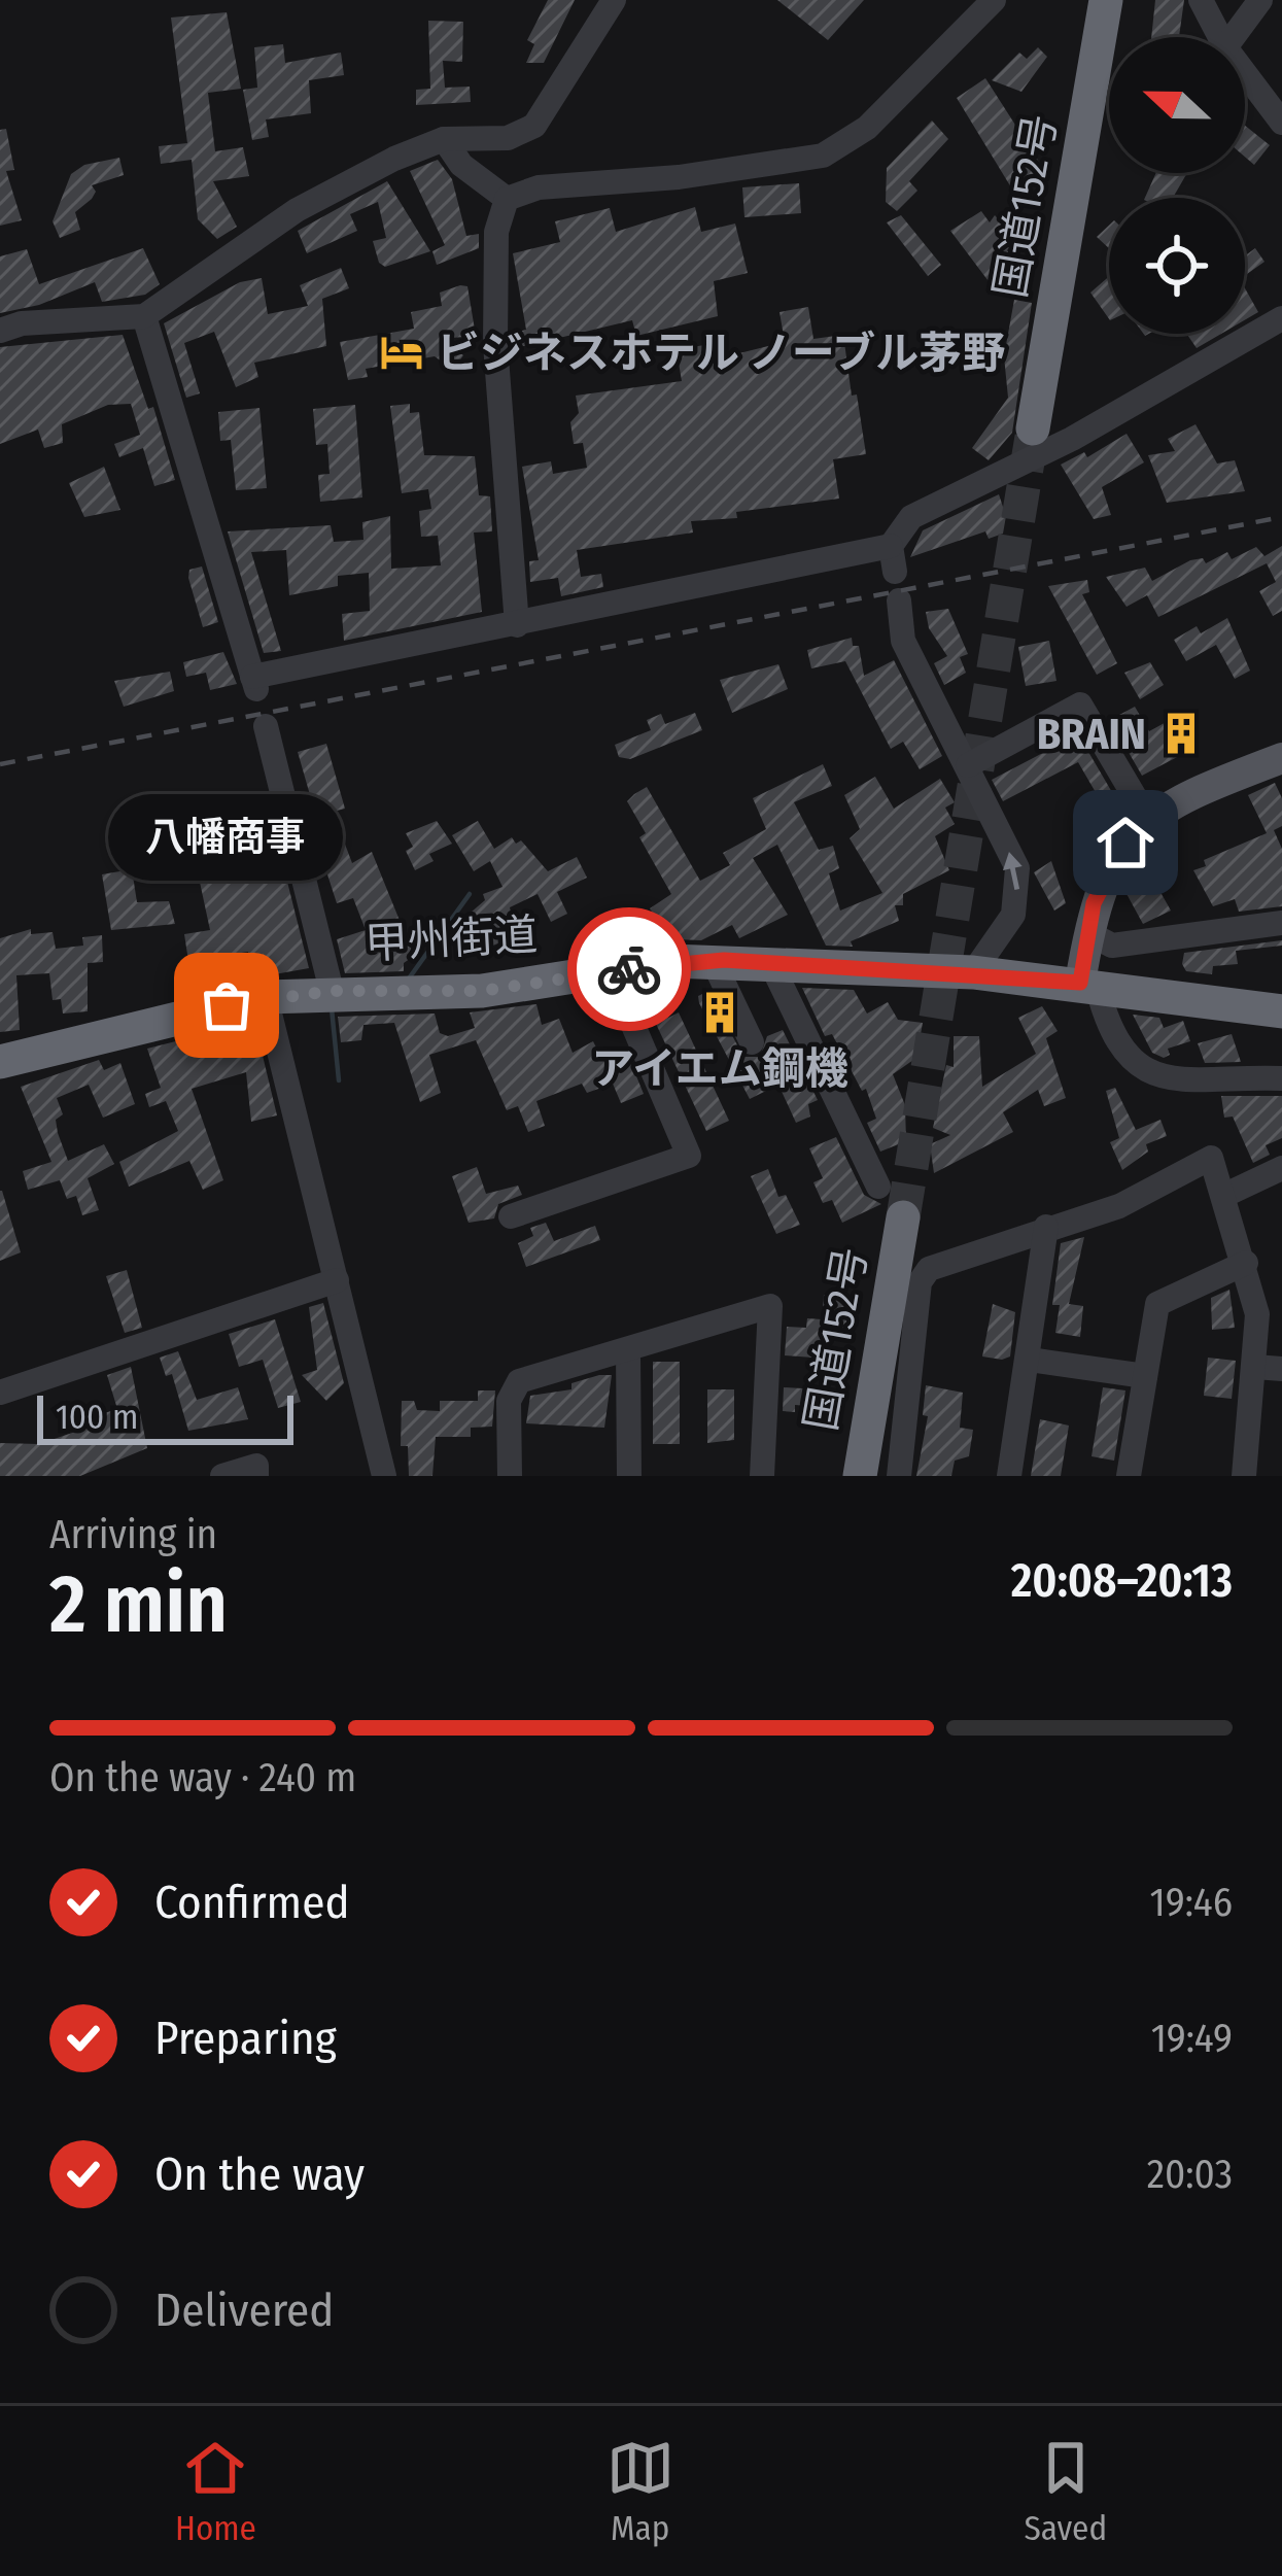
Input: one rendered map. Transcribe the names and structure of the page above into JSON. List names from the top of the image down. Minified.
{"streets":{"highway":["国道152号","甲州街道"]},"places":{"hotel":["ビジネスホテル ノーブル茅野"],"building":["BRAIN","アイエム鋼機"],"other":["八幡商事"]},"scale_bar":"100 m","north":"left","page":{"bubble":"八幡商事","scale":"100 m","heading":["2 min","Arriving in","20:08–20:13"],"bar":"On the way · 240 m","list":[["Confirmed","19:46"],["Preparing","19:49"],["On the way","20:03"],"Delivered"],"tabs":["Home","Map","Saved"]}}
